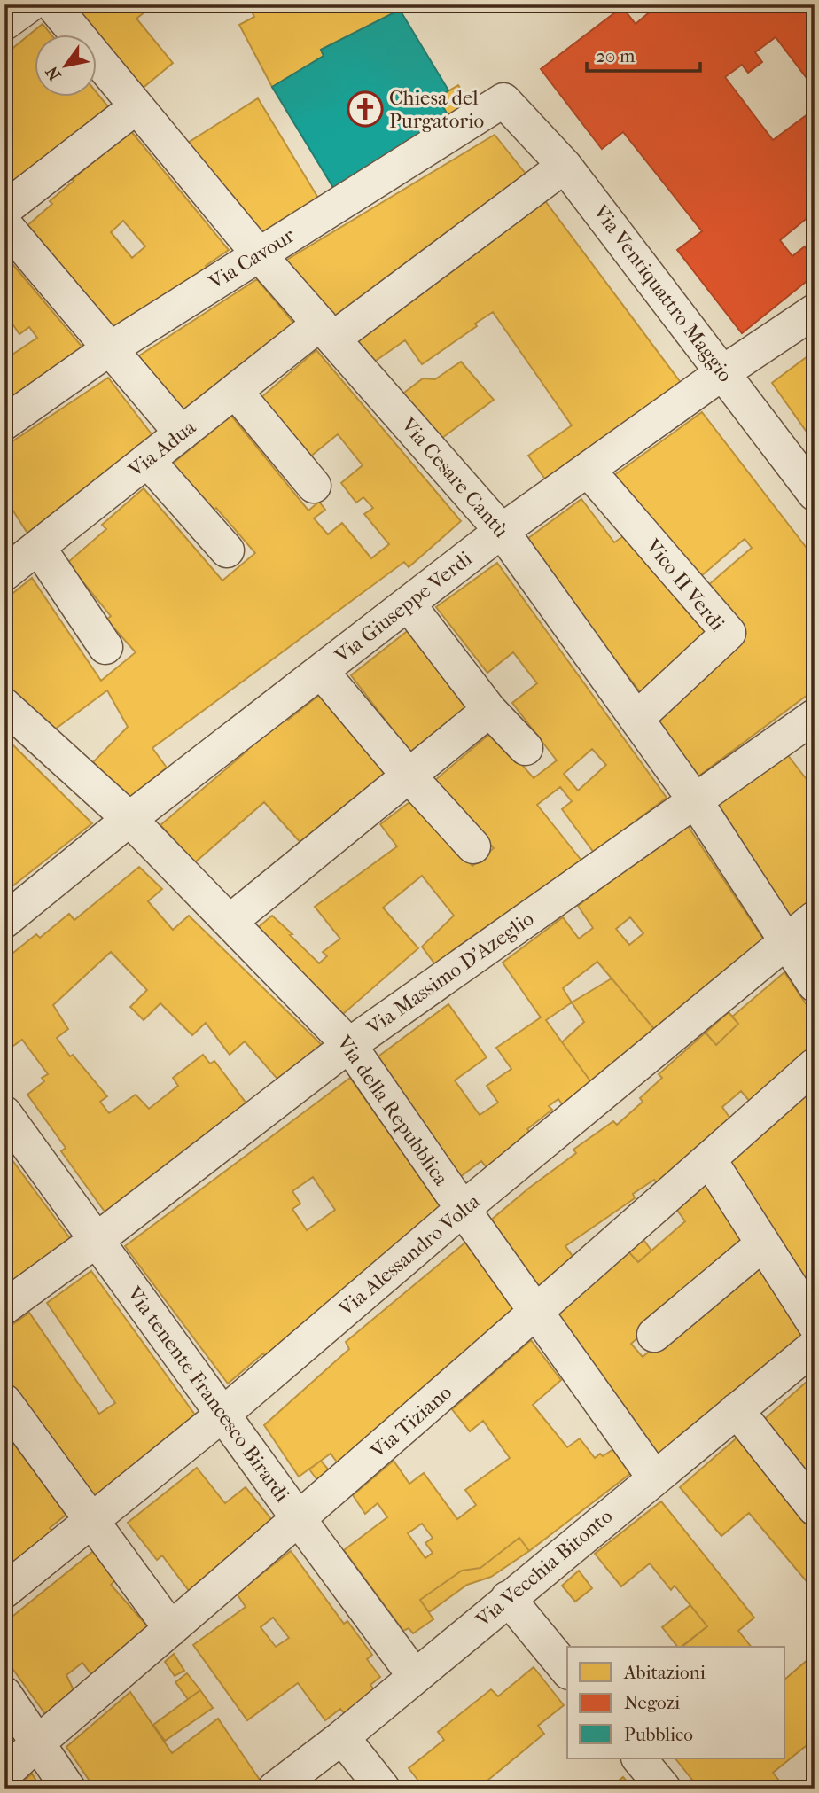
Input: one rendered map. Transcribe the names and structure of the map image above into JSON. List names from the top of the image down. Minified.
{"streets":{"street":["Via Cavour","Via Ventiquattro Maggio","Via Adua","Via Cesare Cantù","Vico II Verdi","Via Giuseppe Verdi","Via Massimo D'Azeglio","Via della Repubblica","Via Alessandro Volta","Via tenente Francesco Birardi","Via Tiziano","Via Vecchia Bitonto"]},"crossings":[["Via Cavour","Via Ventiquattro Maggio"],["Via Cavour","Via Cesare Cantù"],["Via Ventiquattro Maggio","Via Adua"],["Via Ventiquattro Maggio","Via Giuseppe Verdi"],["Via Adua","Via Cesare Cantù"],["Via Cesare Cantù","Vico II Verdi"],["Via Cesare Cantù","Via Giuseppe Verdi"],["Via Cesare Cantù","Via Massimo D'Azeglio"],["Via Cesare Cantù","Via Alessandro Volta"],["Vico II Verdi","Via Giuseppe Verdi"],["Via Giuseppe Verdi","Via della Repubblica"],["Via Massimo D'Azeglio","Via della Repubblica"],["Via Massimo D'Azeglio","Via tenente Francesco Birardi"],["Via della Repubblica","Via Alessandro Volta"],["Via della Repubblica","Via Tiziano"],["Via della Repubblica","Via Vecchia Bitonto"],["Via Alessandro Volta","Via tenente Francesco Birardi"],["Via tenente Francesco Birardi","Via Tiziano"],["Via tenente Francesco Birardi","Via Vecchia Bitonto"]],"places":{"church":["Chiesa del Purgatorio"]},"legend":["Abitazioni","Negozi","Pubblico"],"scale_bar":"20 m","north":"bottom left"}
